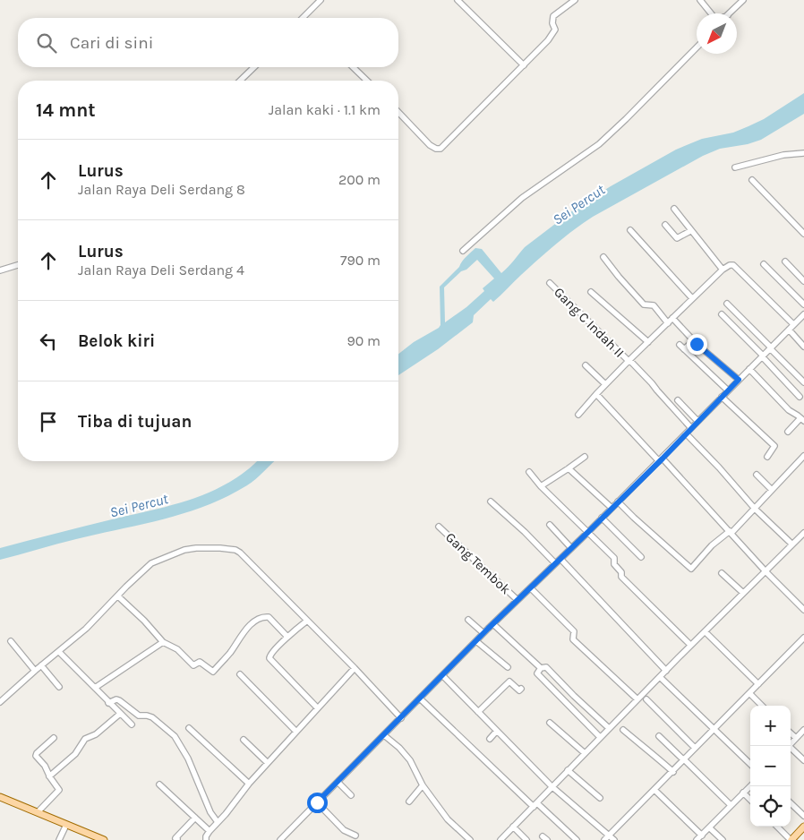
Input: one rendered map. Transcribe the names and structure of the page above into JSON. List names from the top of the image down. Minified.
{"streets":{"street":["Gang C Indah II","Gang Tembok"]},"water":["Sei Percut"],"north":"bottom left","page":{"search":"Cari di sini","heading":["14 mnt","Jalan kaki · 1.1 km"],"list":[["Lurus","Jalan Raya Deli Serdang 8","200 m"],["Lurus","Jalan Raya Deli Serdang 4","790 m"],["Belok kiri","90 m"],"Tiba di tujuan"],"map_buttons":["+","−"]}}
